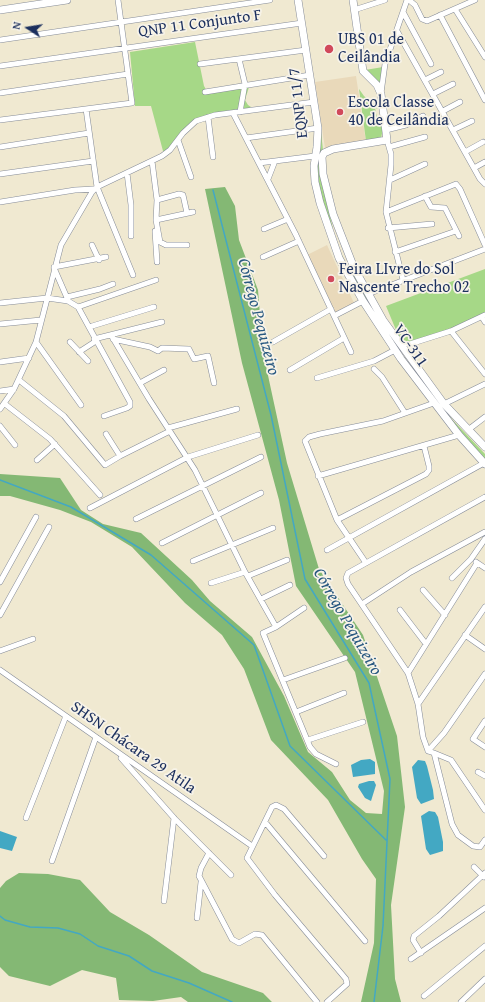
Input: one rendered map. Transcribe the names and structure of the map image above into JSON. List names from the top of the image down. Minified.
{"streets":{"main road":["EQNP 11/7","VC-311"],"street":["QNP 11 Conjunto F","SHSN Chácara 29 Atila"]},"crossings":[["QNP 11 Conjunto F","EQNP 11/7"],["EQNP 11/7","VC-311"]],"water":["Córrego Pequizeiro"],"places":["UBS 01 de Ceilândia","Escola Classe 40 de Ceilândia","Feira LIvre do Sol Nascente Trecho 02"],"north":"left"}
